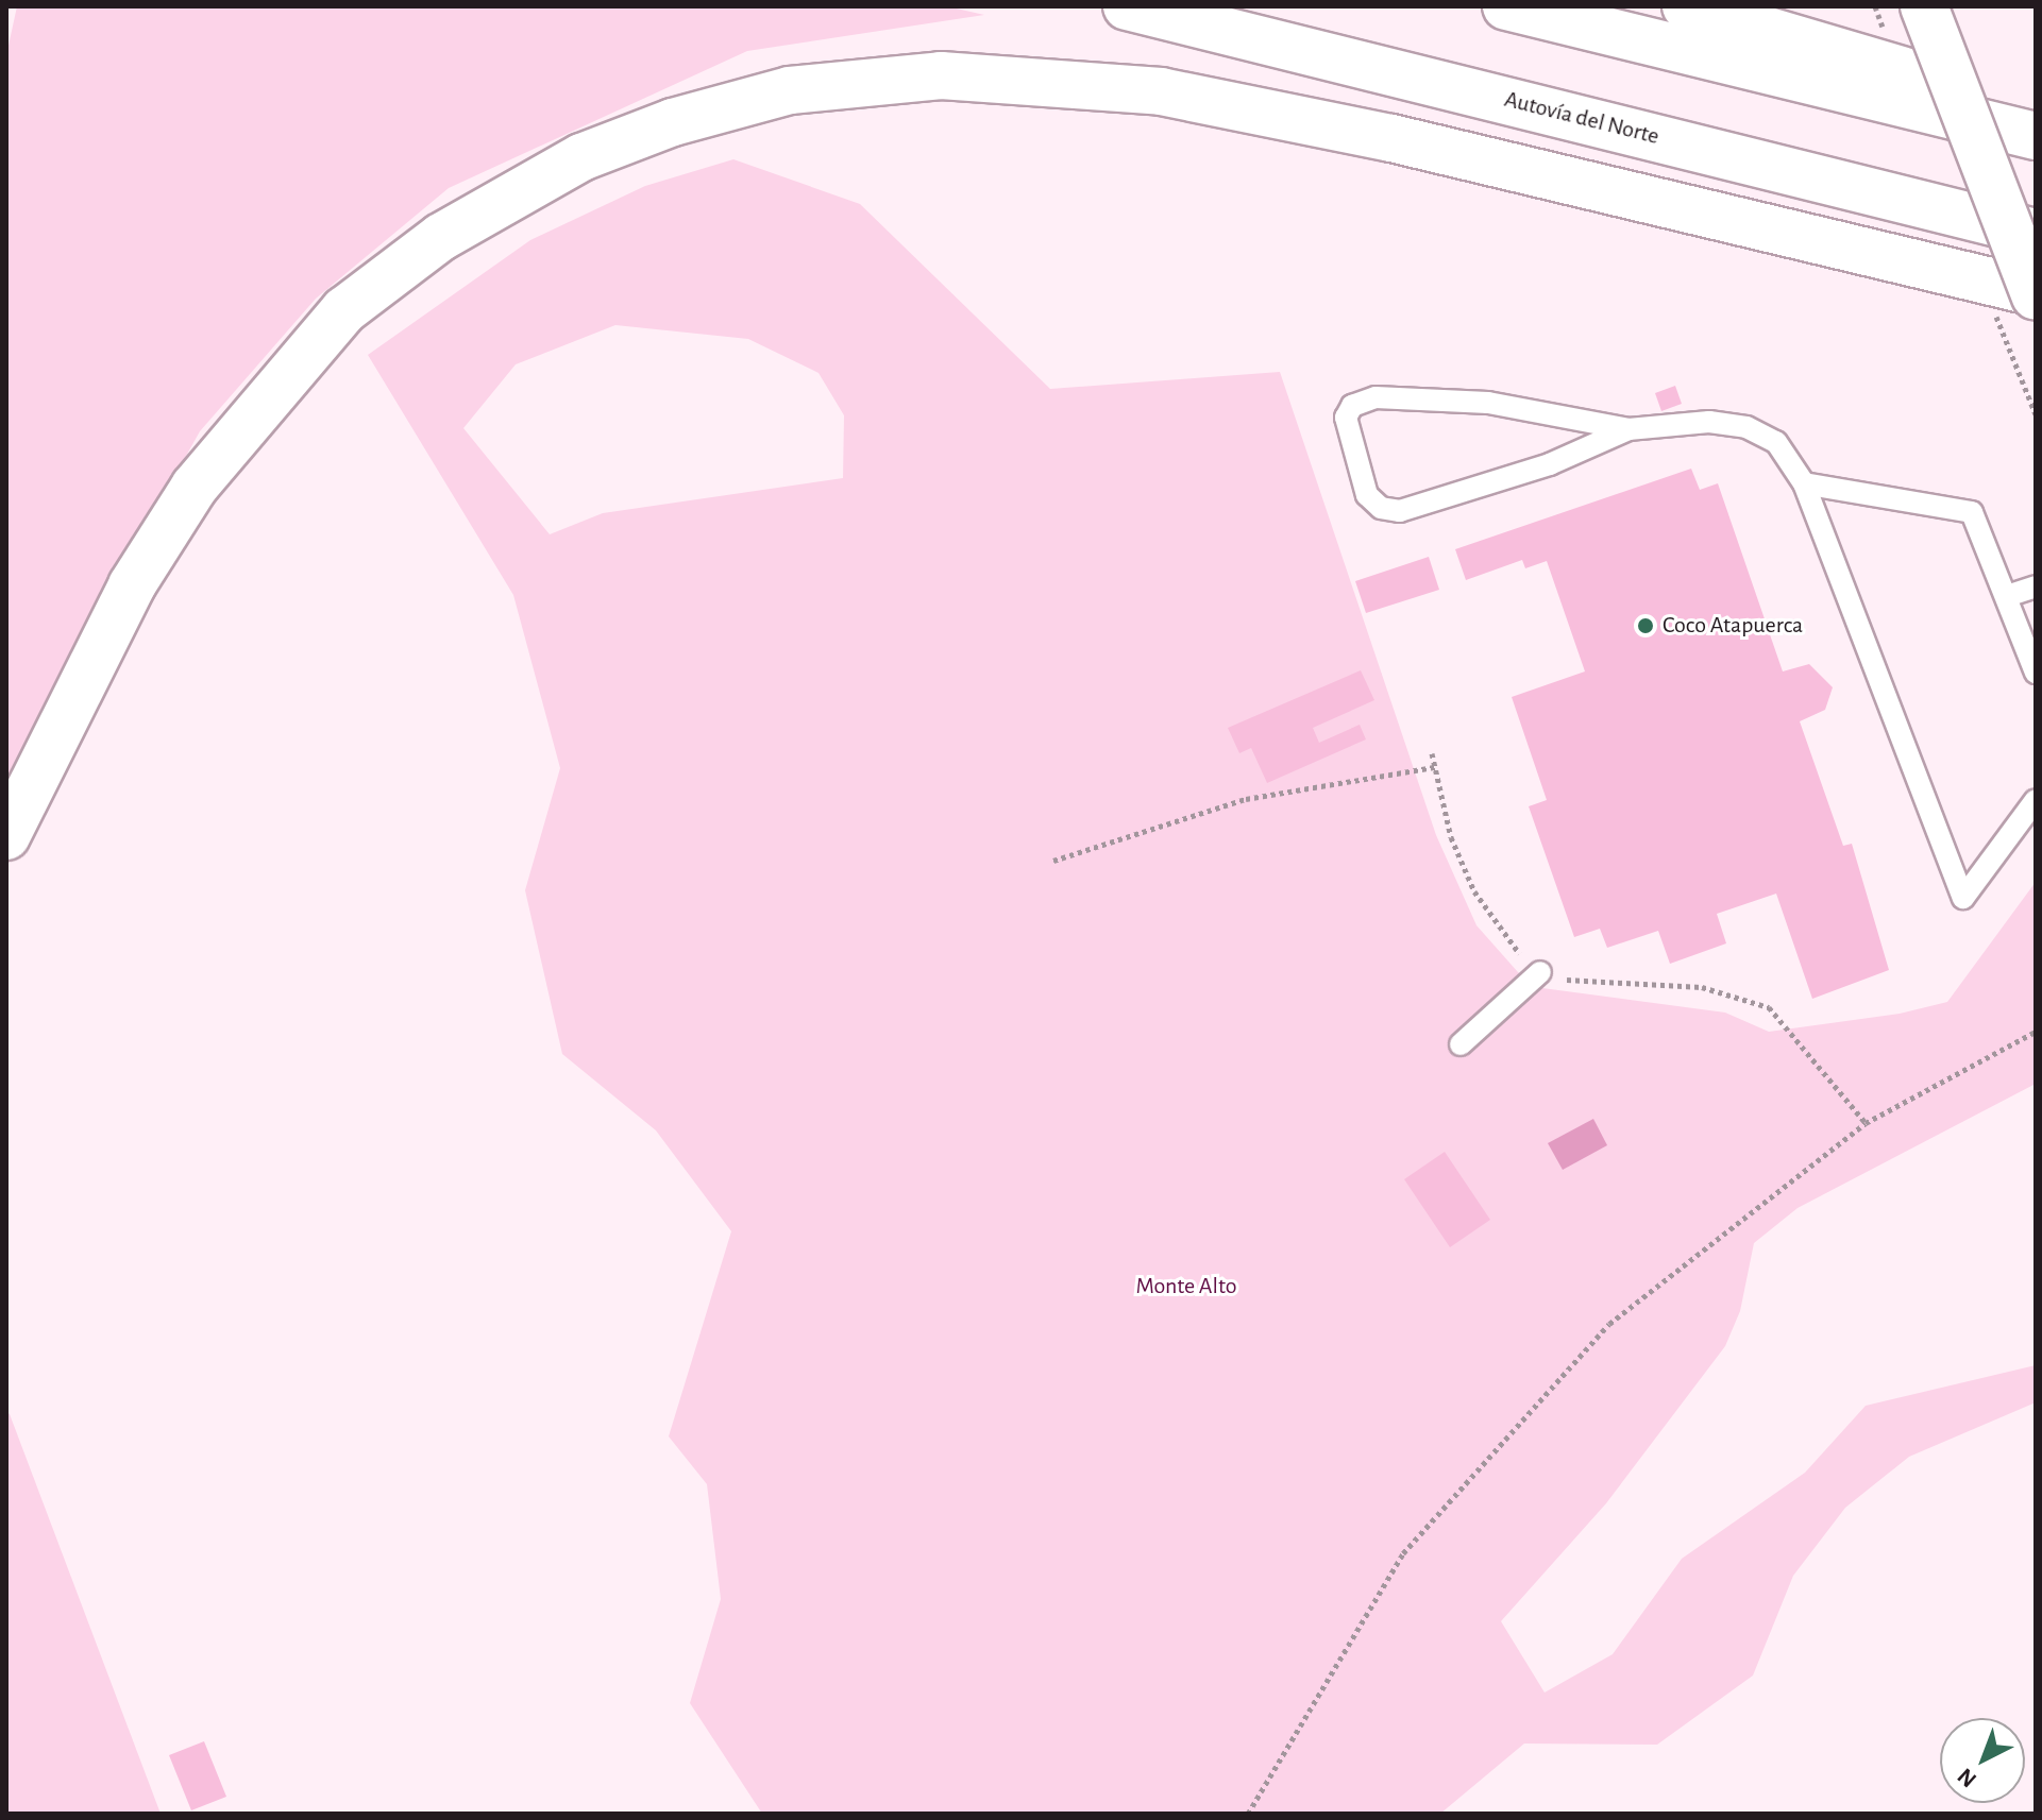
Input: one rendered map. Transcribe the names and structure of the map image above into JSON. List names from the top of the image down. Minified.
{"streets":{"main road":["Autovía del Norte"]},"parks":["Monte Alto"],"places":["Coco Atapuerca"],"north":"bottom left"}
